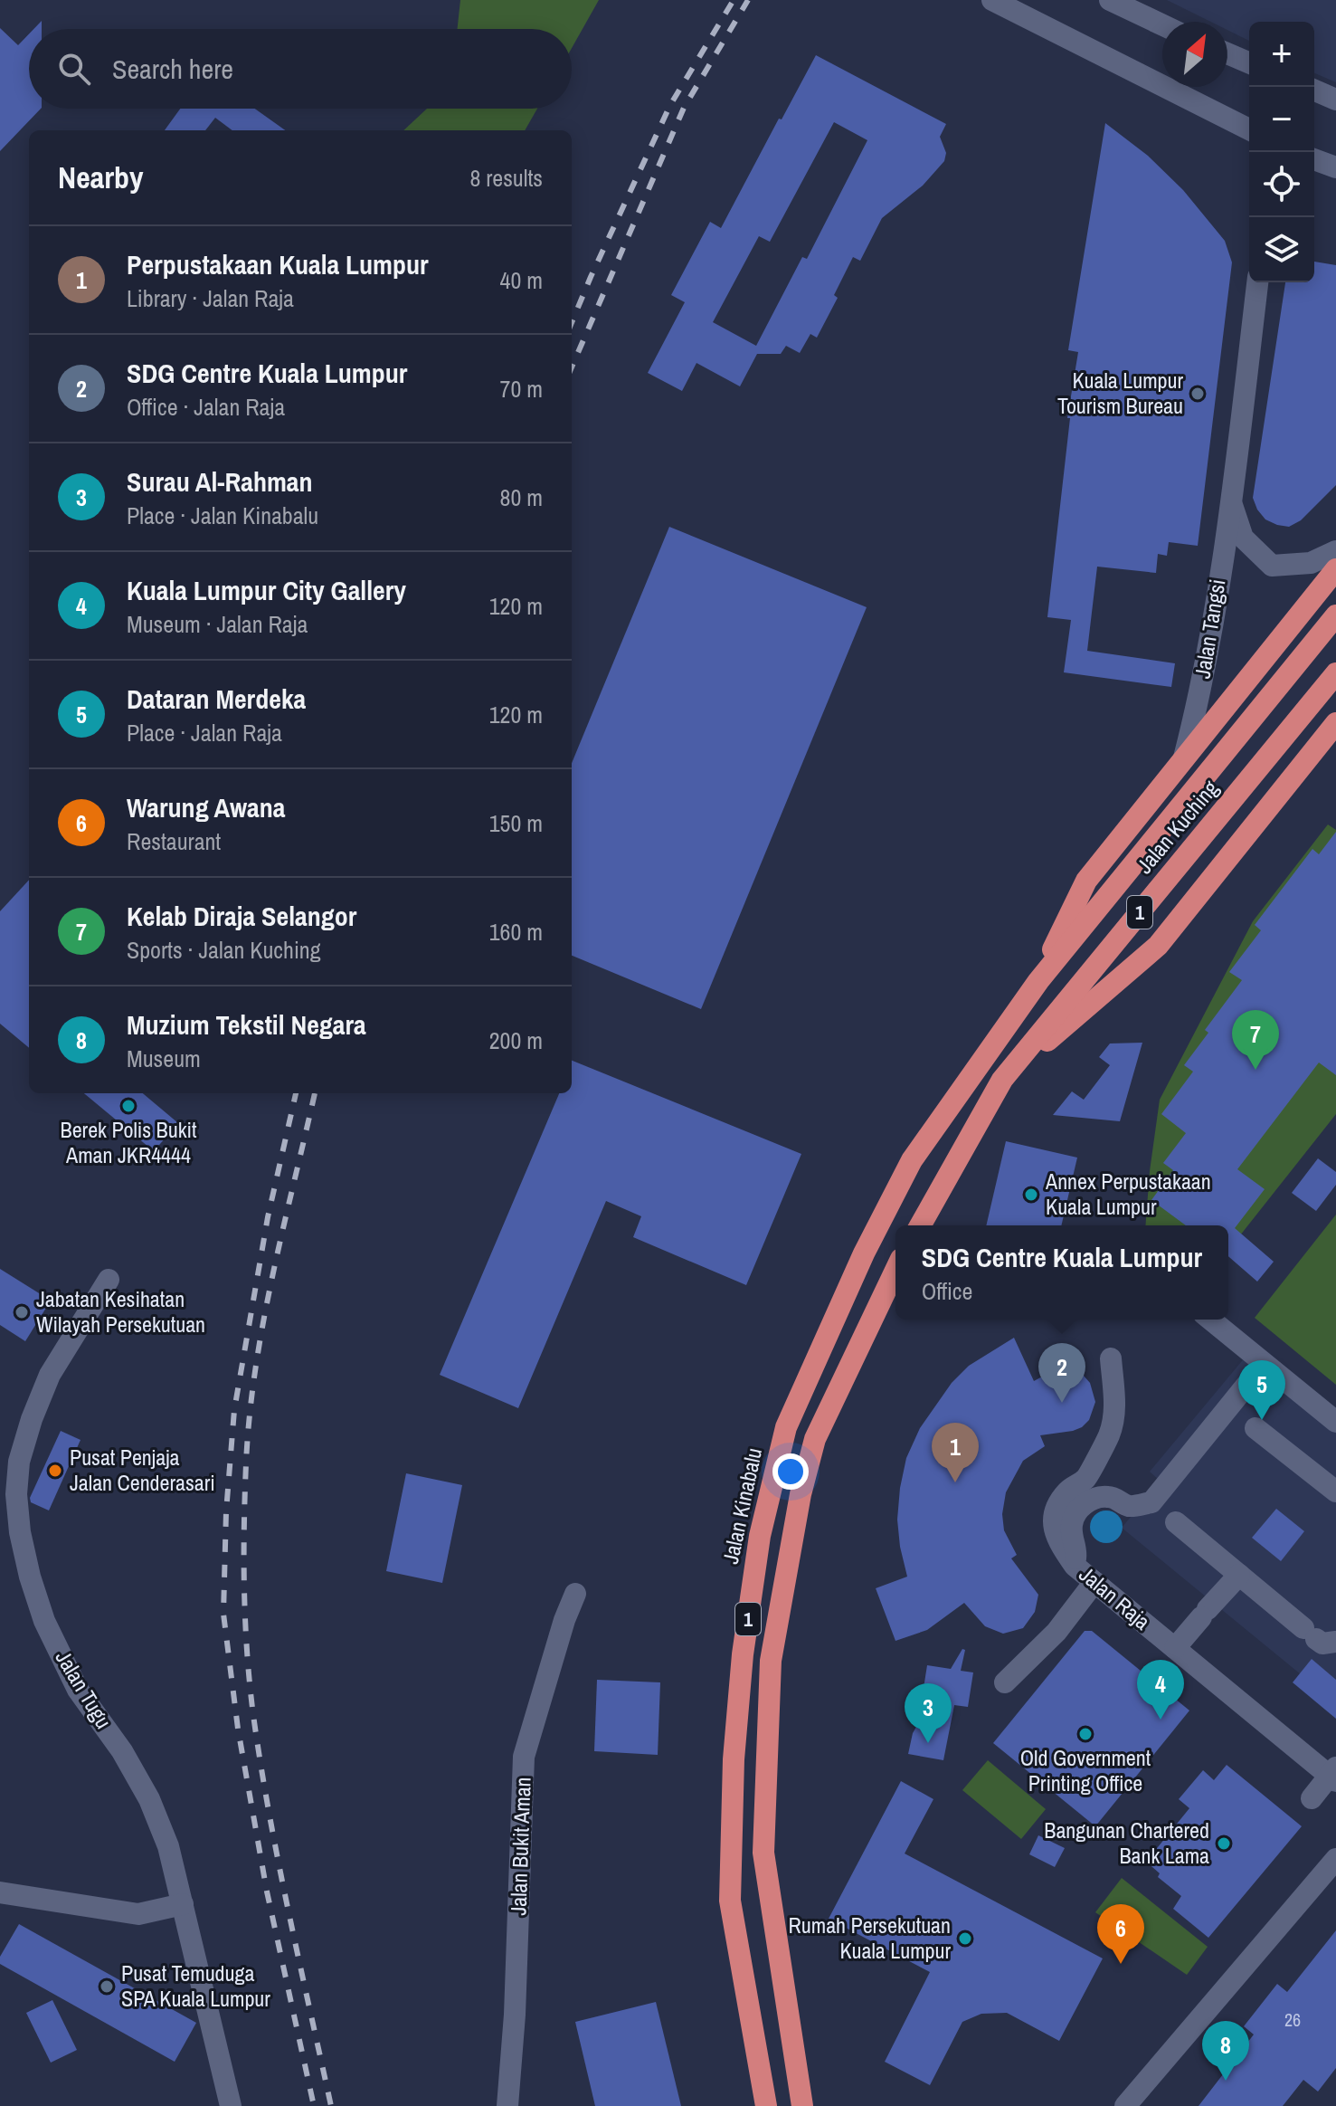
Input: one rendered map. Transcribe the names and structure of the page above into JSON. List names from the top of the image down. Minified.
{"streets":{"highway":["Jalan Kuching","1","Jalan Kinabalu"],"street":["Jalan Tangsi","Jalan Raja","Jalan Tugu","Jalan Bukit Aman"]},"crossings":[["Jalan Kuching","1"],["Jalan Kuching","Jalan Kinabalu"]],"places":["Kuala Lumpur Tourism Bureau","Berek Polis Bukit Aman JKR4444","Annex Perpustakaan Kuala Lumpur","Jabatan Kesihatan Wilayah Persekutuan","Pusat Penjaja Jalan Cenderasari","Old Government Printing Office","Bangunan Chartered Bank Lama","Rumah Persekutuan Kuala Lumpur","Pusat Temuduga SPA Kuala Lumpur"],"house_numbers":["26"],"north":"top right","page":{"map_buttons":["+","−"],"search":"Search here","heading":["Nearby","8 results"],"list":[{"mark":"1","name":"Perpustakaan Kuala Lumpur","note":"Library · Jalan Raja","value":"40 m"},{"mark":"2","name":"SDG Centre Kuala Lumpur","note":"Office · Jalan Raja","value":"70 m"},{"mark":"3","name":"Surau Al-Rahman","note":"Place · Jalan Kinabalu","value":"80 m"},{"mark":"4","name":"Kuala Lumpur City Gallery","note":"Museum · Jalan Raja","value":"120 m"},{"mark":"5","name":"Dataran Merdeka","note":"Place · Jalan Raja","value":"120 m"},{"mark":"6","name":"Warung Awana","note":"Restaurant","value":"150 m"},{"mark":"7","name":"Kelab Diraja Selangor","note":"Sports · Jalan Kuching","value":"160 m"},{"mark":"8","name":"Muzium Tekstil Negara","note":"Museum","value":"200 m"}],"pins":["7","2","5","1","4","3","6","8"],"popup":["SDG Centre Kuala Lumpur","Office"]}}
